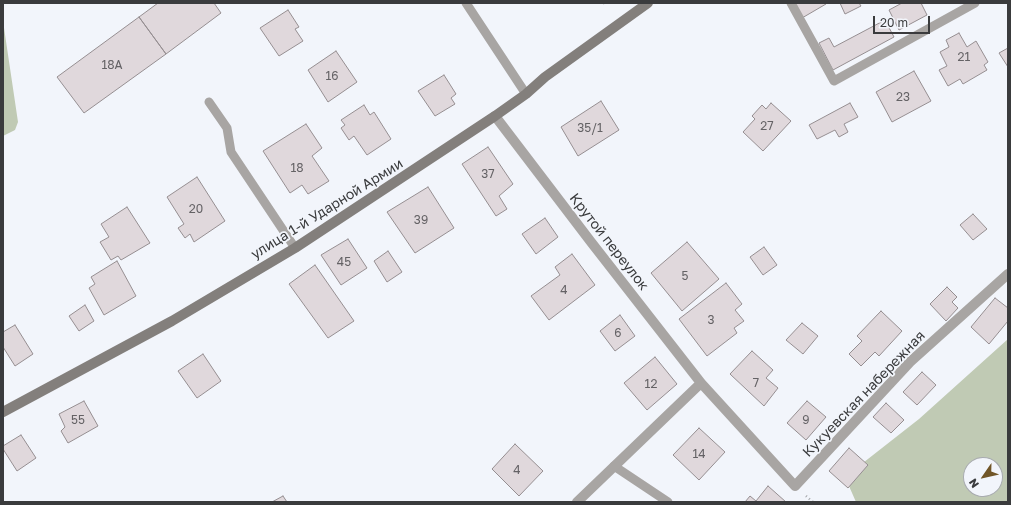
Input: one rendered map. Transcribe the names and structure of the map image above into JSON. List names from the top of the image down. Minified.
{"streets":{"main road":["улица 1-й Ударной Армии"],"street":["Крутой переулок","Кукуевская набережная"]},"crossings":[["улица 1-й Ударной Армии","Крутой переулок"],["Крутой переулок","Кукуевская набережная"]],"house_numbers":["21","18А","16","23","27","35/1","18","37","20","39","45","5","4","3","6","7","12","55","9","14","4"],"scale_bar":"20 m","north":"bottom left"}
